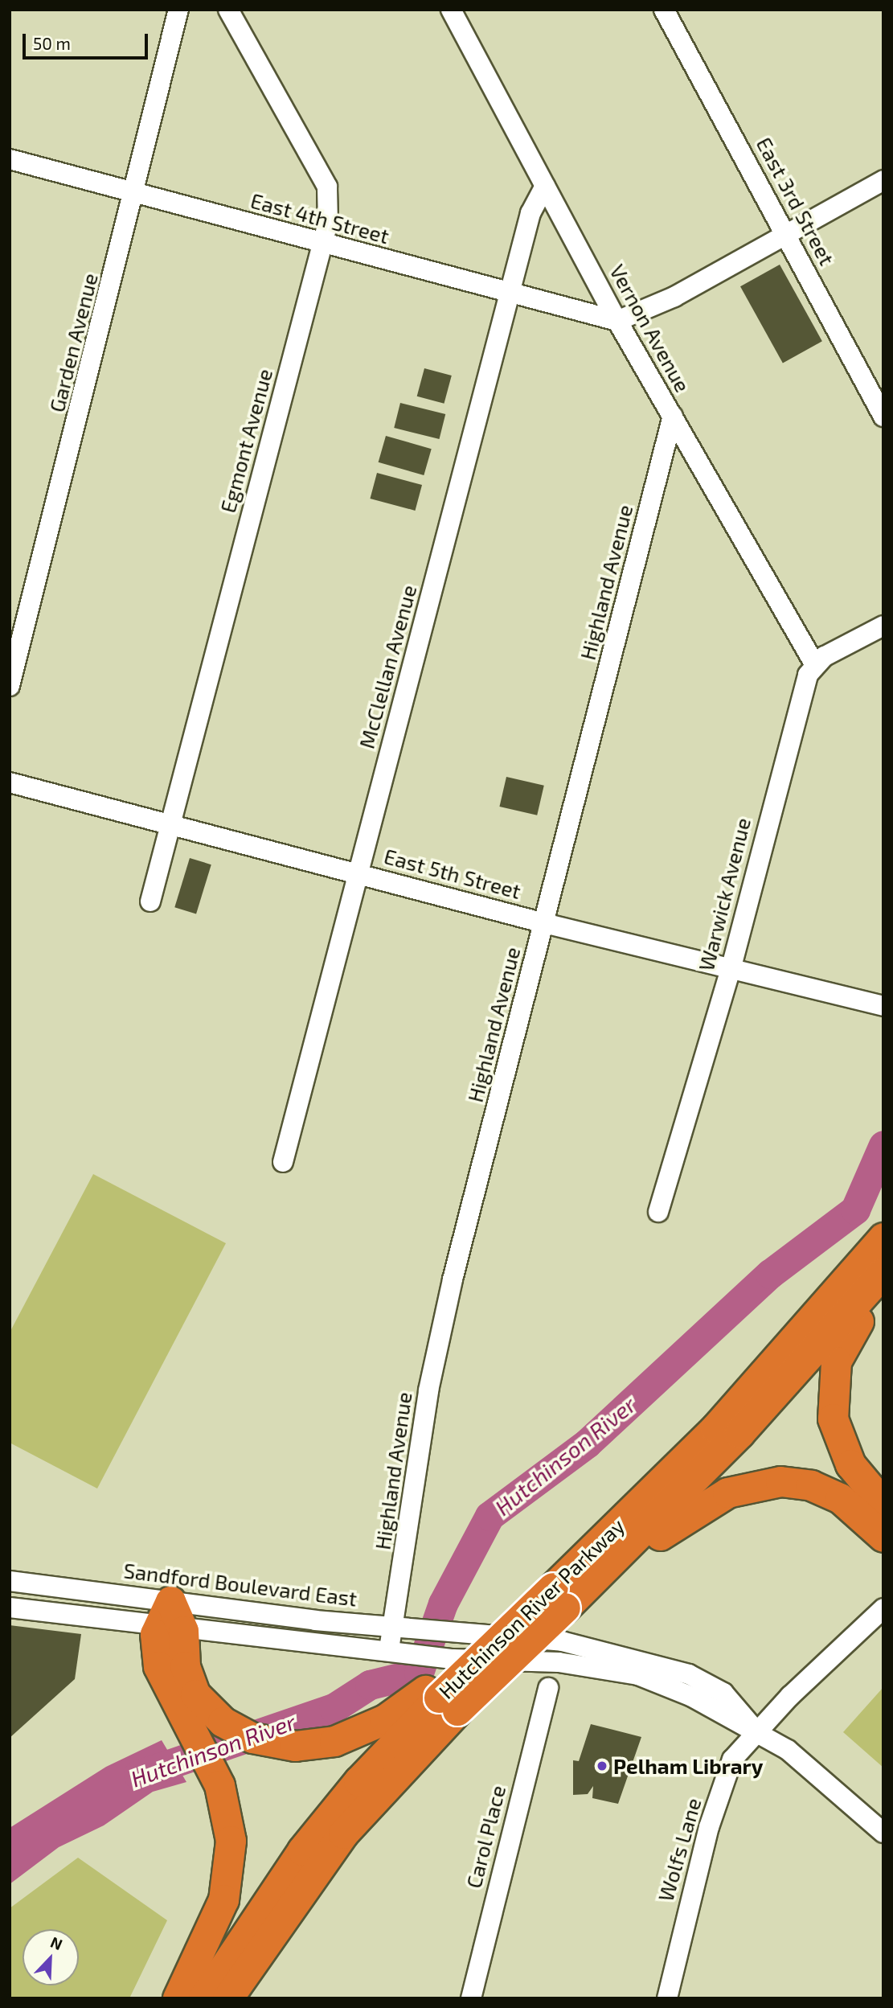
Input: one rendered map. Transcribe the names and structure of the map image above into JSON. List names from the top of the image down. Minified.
{"streets":{"highway":["Hutchinson River Parkway"],"street":["East 3rd Street","East 4th Street","Vernon Avenue","Garden Avenue","Egmont Avenue","Highland Avenue","McClellan Avenue","East 5th Street","Warwick Avenue","Sandford Boulevard East","Carol Place","Wolfs Lane"]},"crossings":[["East 4th Street","Vernon Avenue"],["East 4th Street","Garden Avenue"],["East 4th Street","Egmont Avenue"],["East 4th Street","McClellan Avenue"],["Vernon Avenue","Highland Avenue"],["Vernon Avenue","McClellan Avenue"],["Vernon Avenue","Warwick Avenue"],["Egmont Avenue","East 5th Street"],["Highland Avenue","East 5th Street"],["Highland Avenue","Sandford Boulevard East"],["McClellan Avenue","East 5th Street"],["East 5th Street","Warwick Avenue"],["Sandford Boulevard East","Wolfs Lane"]],"water":["Hutchinson River"],"places":["Pelham Library"],"scale_bar":"50 m","north":"top right"}
